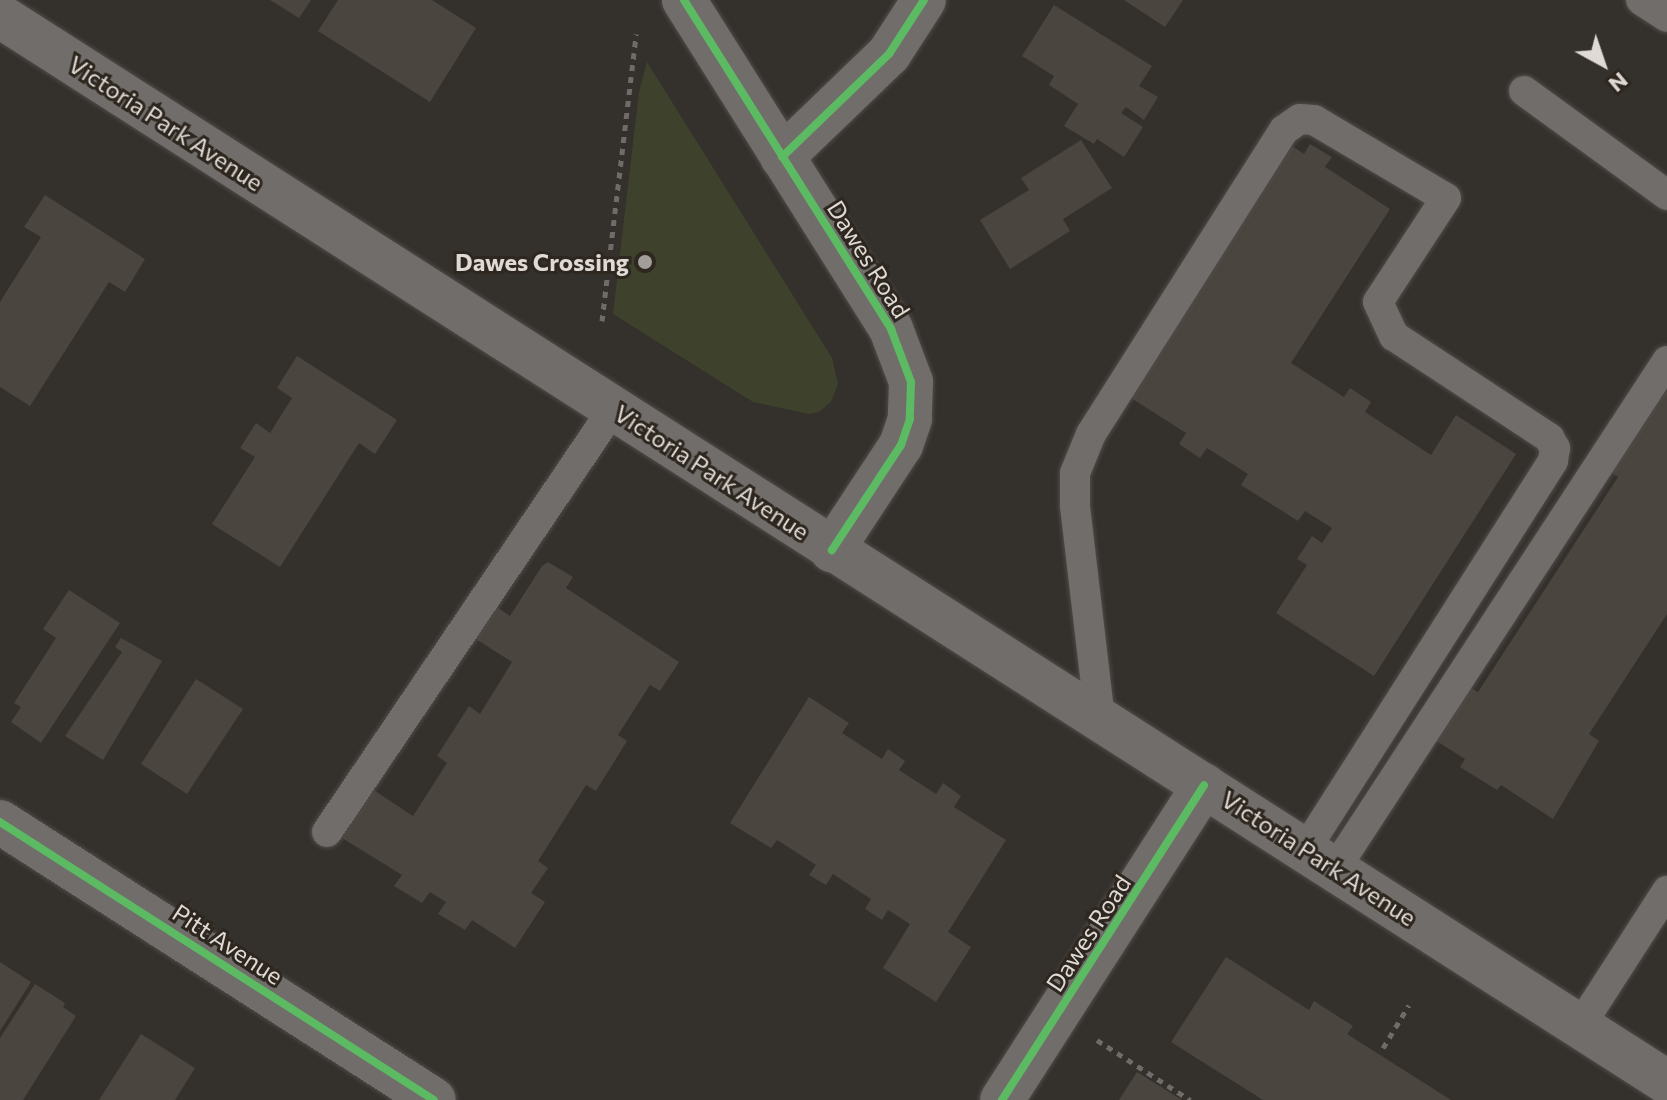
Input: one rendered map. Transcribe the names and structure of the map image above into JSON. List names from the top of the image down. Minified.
{"streets":{"main road":["Victoria Park Avenue","Dawes Road","Pitt Avenue"]},"crossings":[["Victoria Park Avenue","Dawes Road"]],"places":["Dawes Crossing"],"north":"bottom right"}
